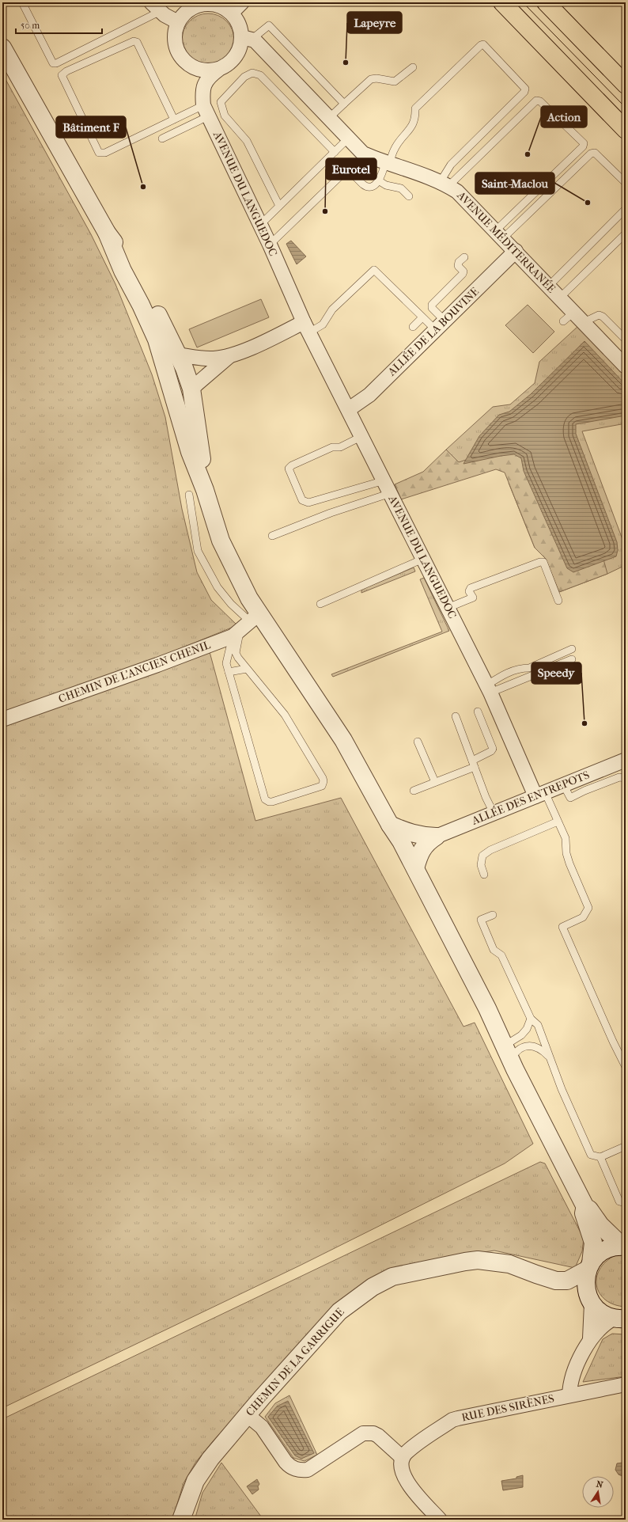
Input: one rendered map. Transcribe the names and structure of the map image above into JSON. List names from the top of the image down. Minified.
{"streets":{"street":["AVENUE DU LANGUEDOC","AVENUE MÉDITERRANÉE","ALLÉE DE LA BOUVINE","CHEMIN DE L'ANCIEN CHENIL","ALLÉE DES ENTREPOTS","CHEMIN DE LA GARRIGUE","RUE DES SIRÈNES"]},"crossings":[["AVENUE DU LANGUEDOC","AVENUE MÉDITERRANÉE"],["AVENUE DU LANGUEDOC","ALLÉE DE LA BOUVINE"],["AVENUE DU LANGUEDOC","ALLÉE DES ENTREPOTS"],["AVENUE MÉDITERRANÉE","ALLÉE DE LA BOUVINE"],["CHEMIN DE LA GARRIGUE","RUE DES SIRÈNES"]],"places":["Lapeyre","Action","Bâtiment F","Saint-Maclou","Eurotel","Speedy"],"scale_bar":"50 m","north":"top"}
